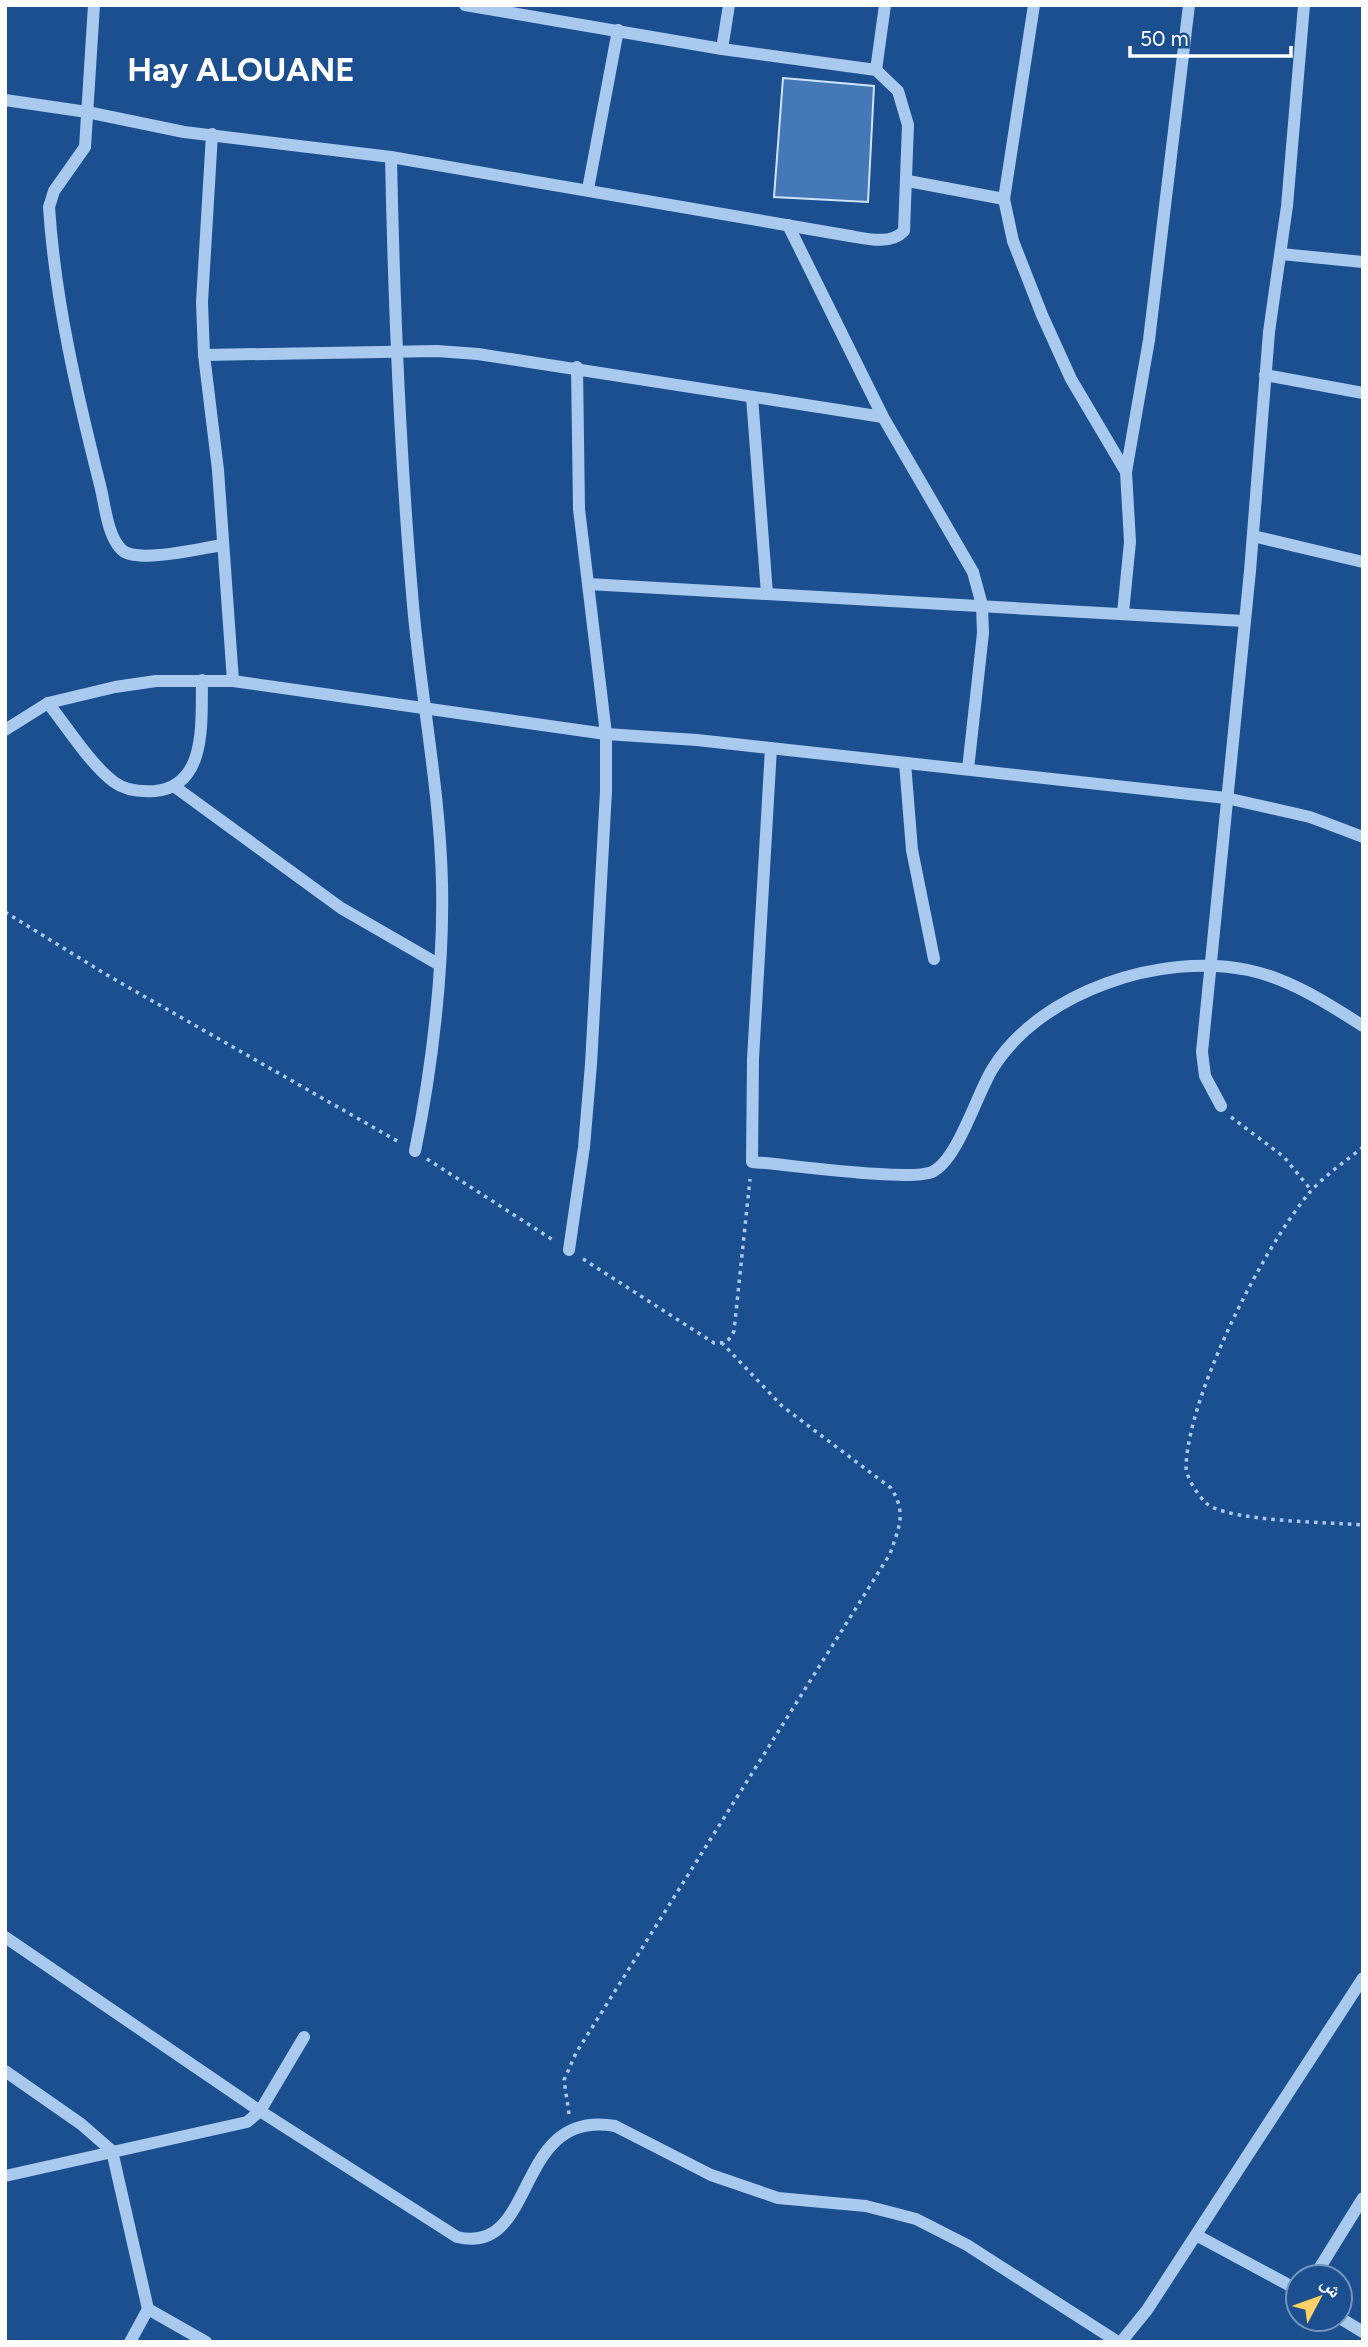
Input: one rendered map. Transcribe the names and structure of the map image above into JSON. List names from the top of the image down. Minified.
{"districts":["Hay ALOUANE"],"scale_bar":"50 m","north":"top right"}
